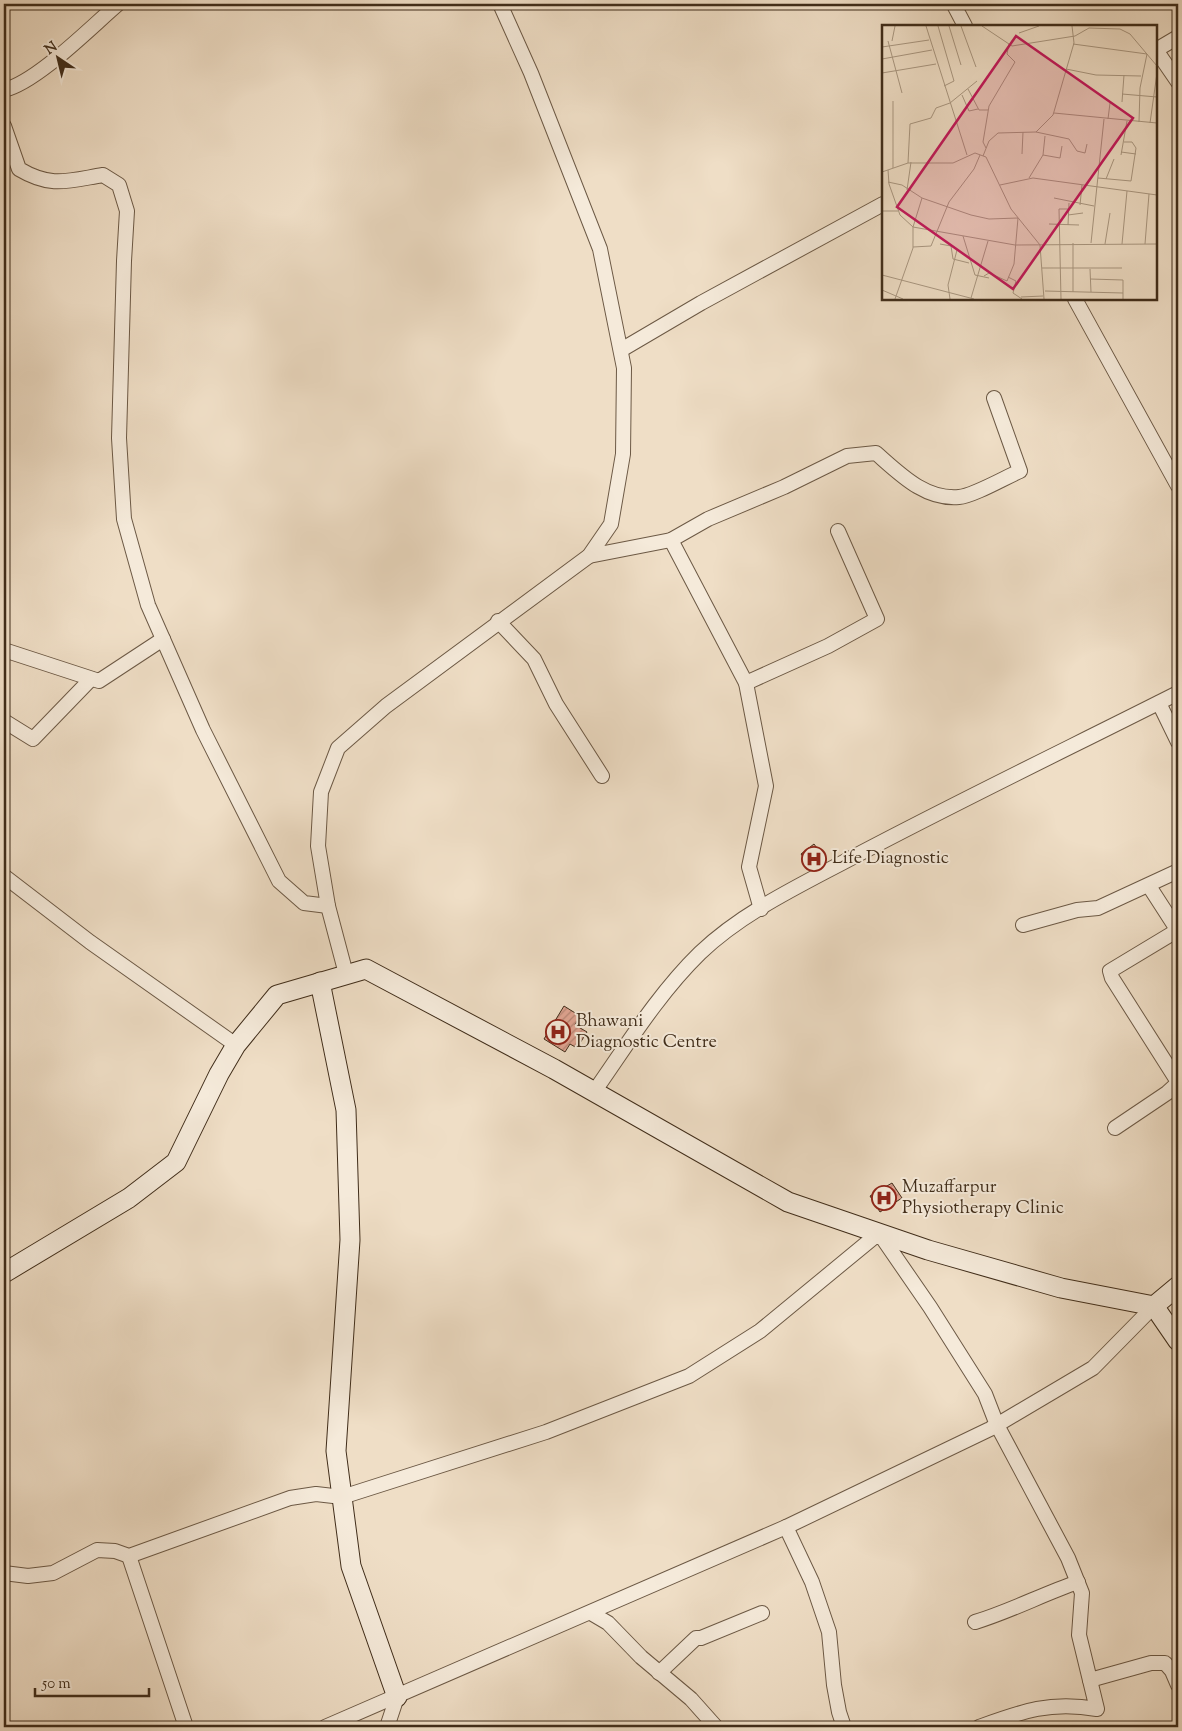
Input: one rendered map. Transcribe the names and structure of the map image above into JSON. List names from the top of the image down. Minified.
{"places":{"hospital":["Life Diagnostic","Bhawani Diagnostic Centre","Muzaffarpur Physiotherapy Clinic"]},"scale_bar":"50 m","north":"top left"}
